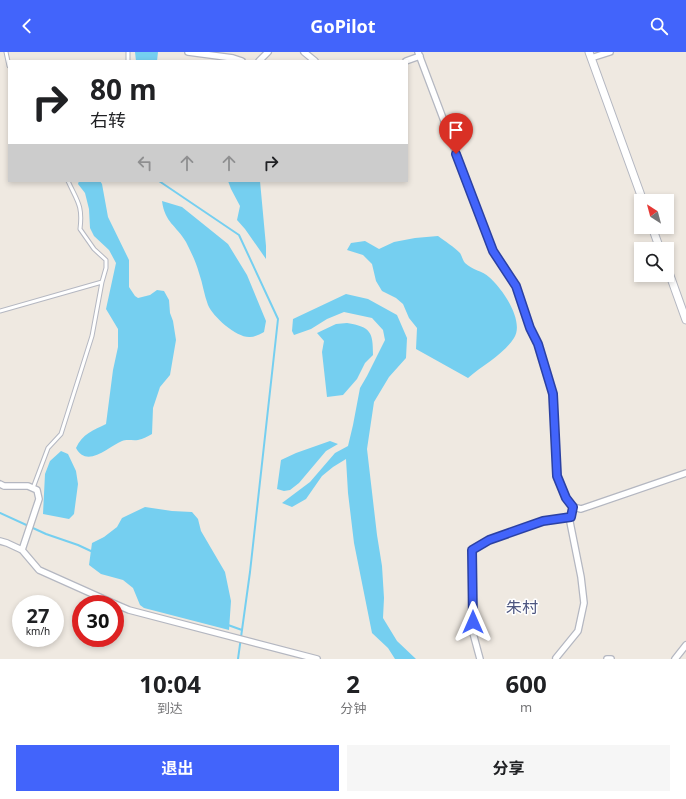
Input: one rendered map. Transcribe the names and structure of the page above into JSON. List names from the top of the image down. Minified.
{"districts":["朱村"],"north":"top left","page":{"header":"GoPilot","turn":["80 m","右转"],"speed":"27 km/h","limit":"30","eta":["10:04","到达","2","分钟","600","m"],"buttons":["退出","分享"]}}
